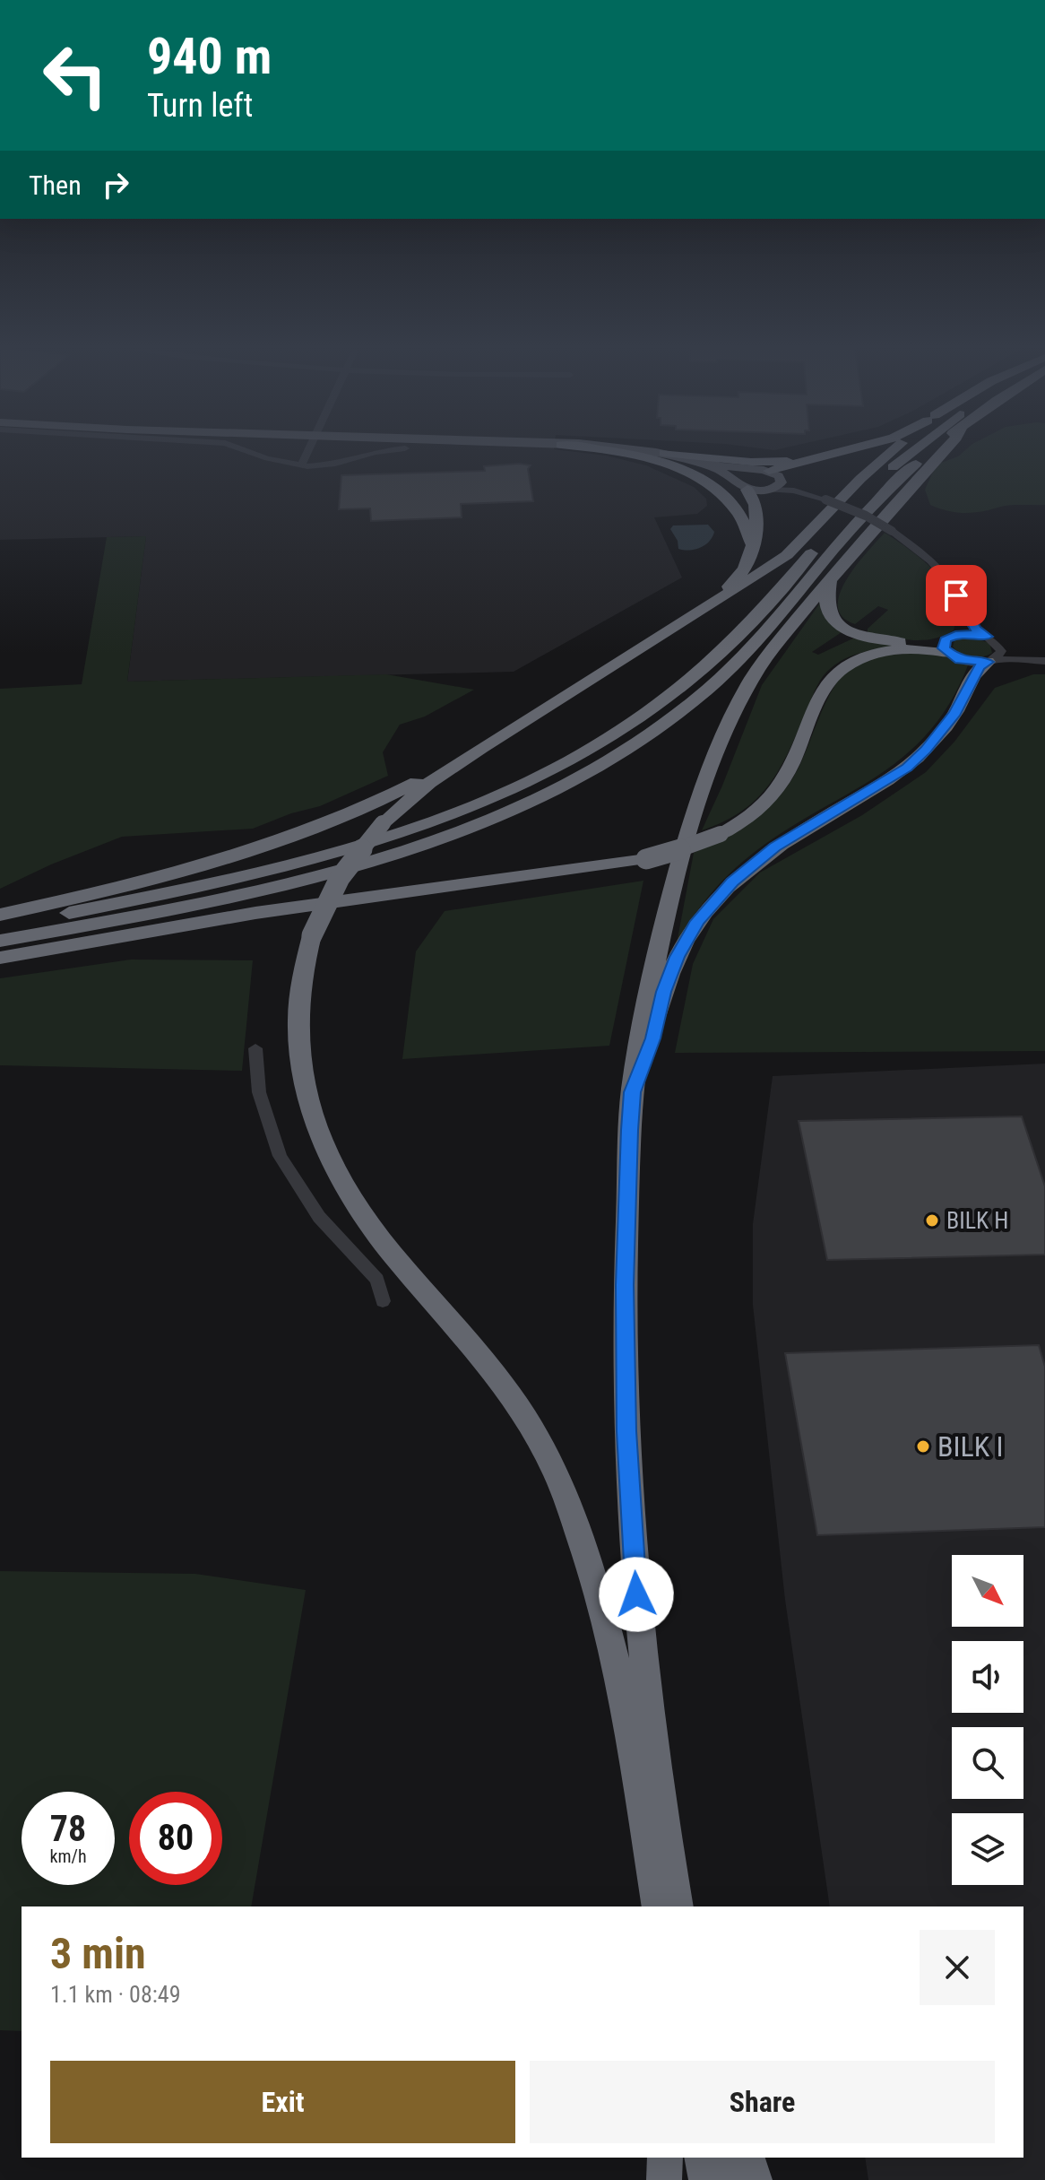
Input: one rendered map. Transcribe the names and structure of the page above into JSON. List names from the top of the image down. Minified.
{"places":["BILK H","BILK I"],"north":"bottom right","page":{"turn":["940 m","Turn left"],"then":"Then","speed":"78 km/h","limit":"80","heading":["3 min","1.1 km · 08:49"],"buttons":["Exit","Share"]}}
